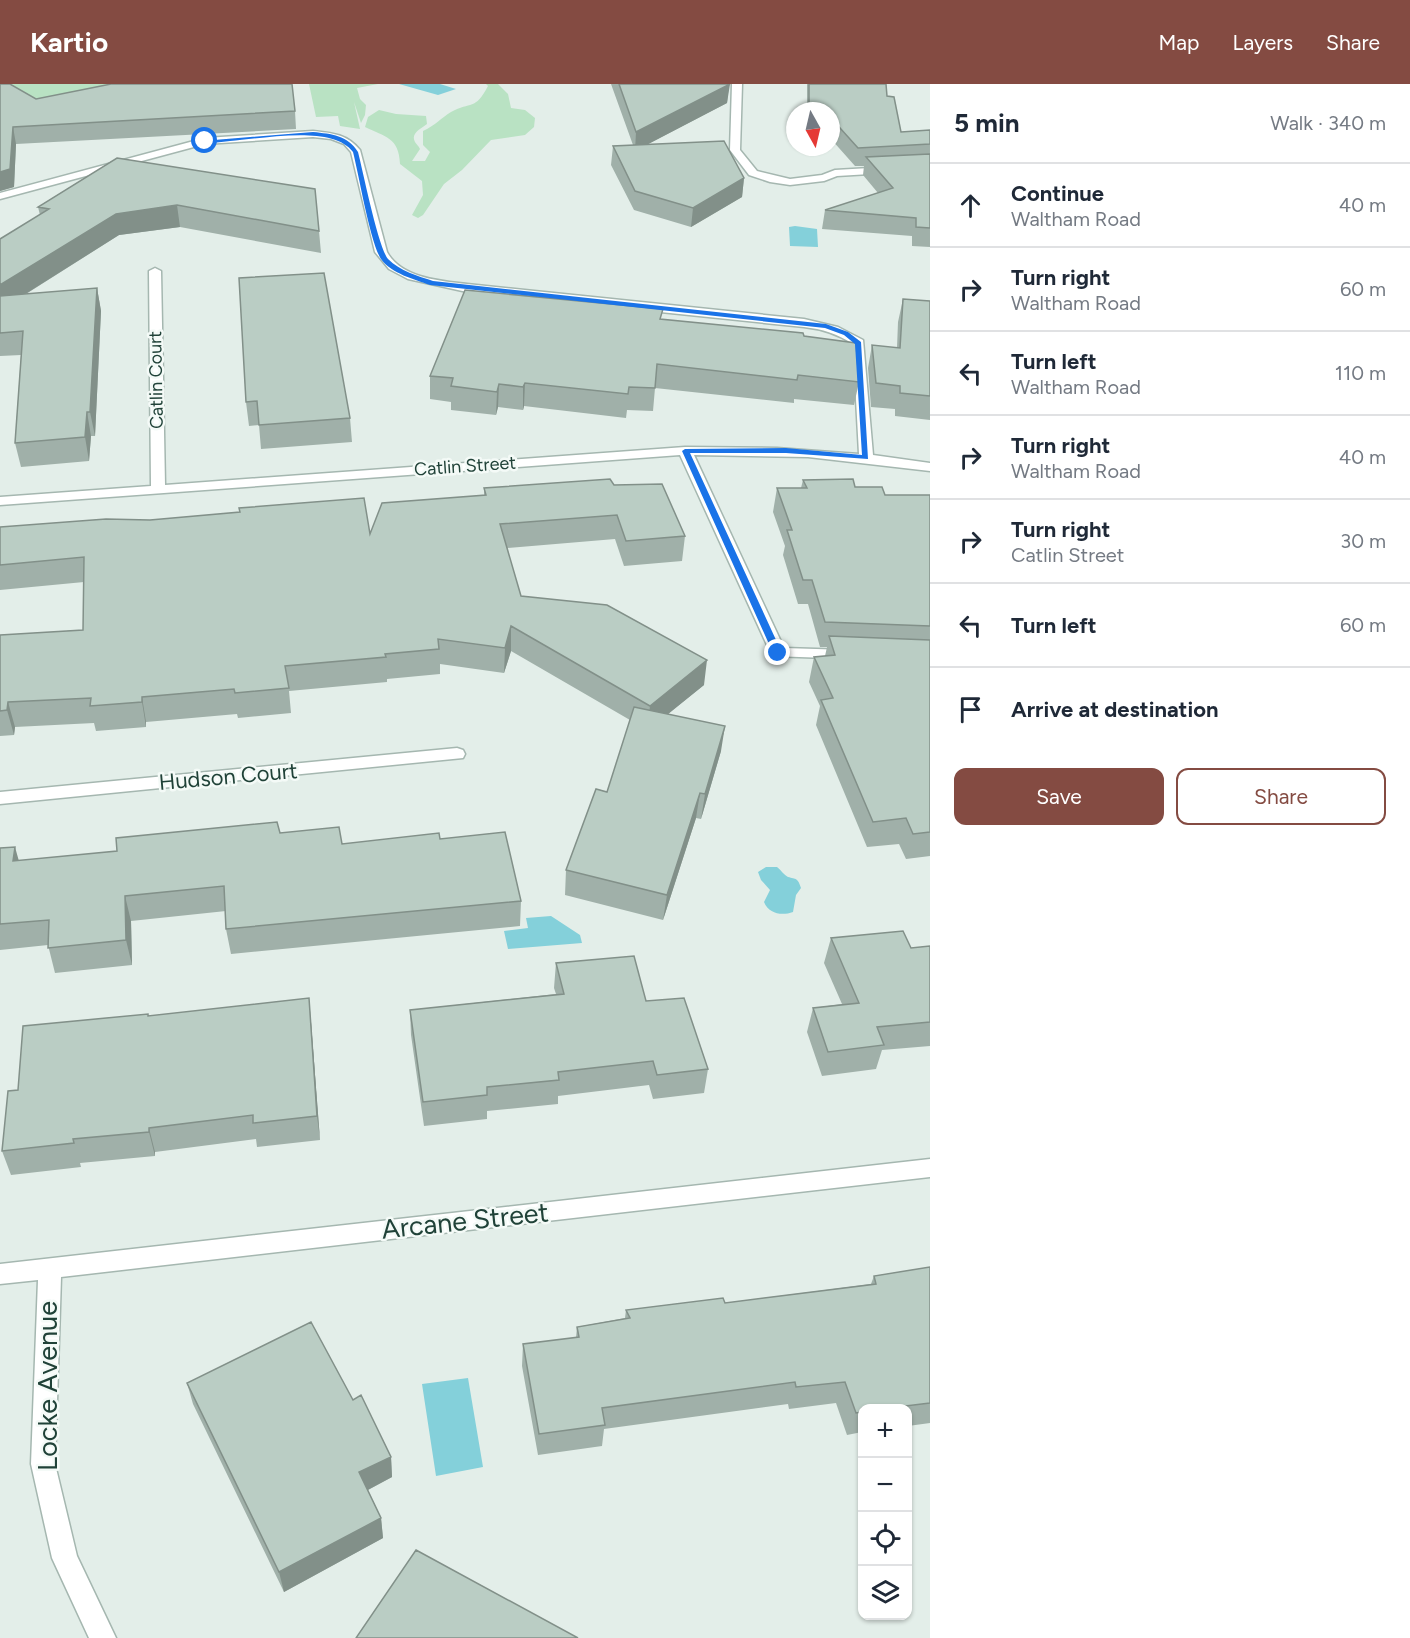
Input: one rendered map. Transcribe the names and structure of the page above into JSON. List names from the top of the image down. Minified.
{"streets":{"street":["Catlin Court","Catlin Street","Hudson Court","Arcane Street","Locke Avenue"]},"crossings":[["Catlin Court","Catlin Street"],["Arcane Street","Locke Avenue"]],"north":"bottom","page":{"header":"Kartio","nav":["Map","Layers","Share"],"heading":["5 min","Walk · 340 m"],"list":[["Continue","Waltham Road","40 m"],["Turn right","Waltham Road","60 m"],["Turn left","Waltham Road","110 m"],["Turn right","Waltham Road","40 m"],["Turn right","Catlin Street","30 m"],["Turn left","60 m"],"Arrive at destination"],"buttons":["Save","Share"],"map_buttons":["+","−"]}}
